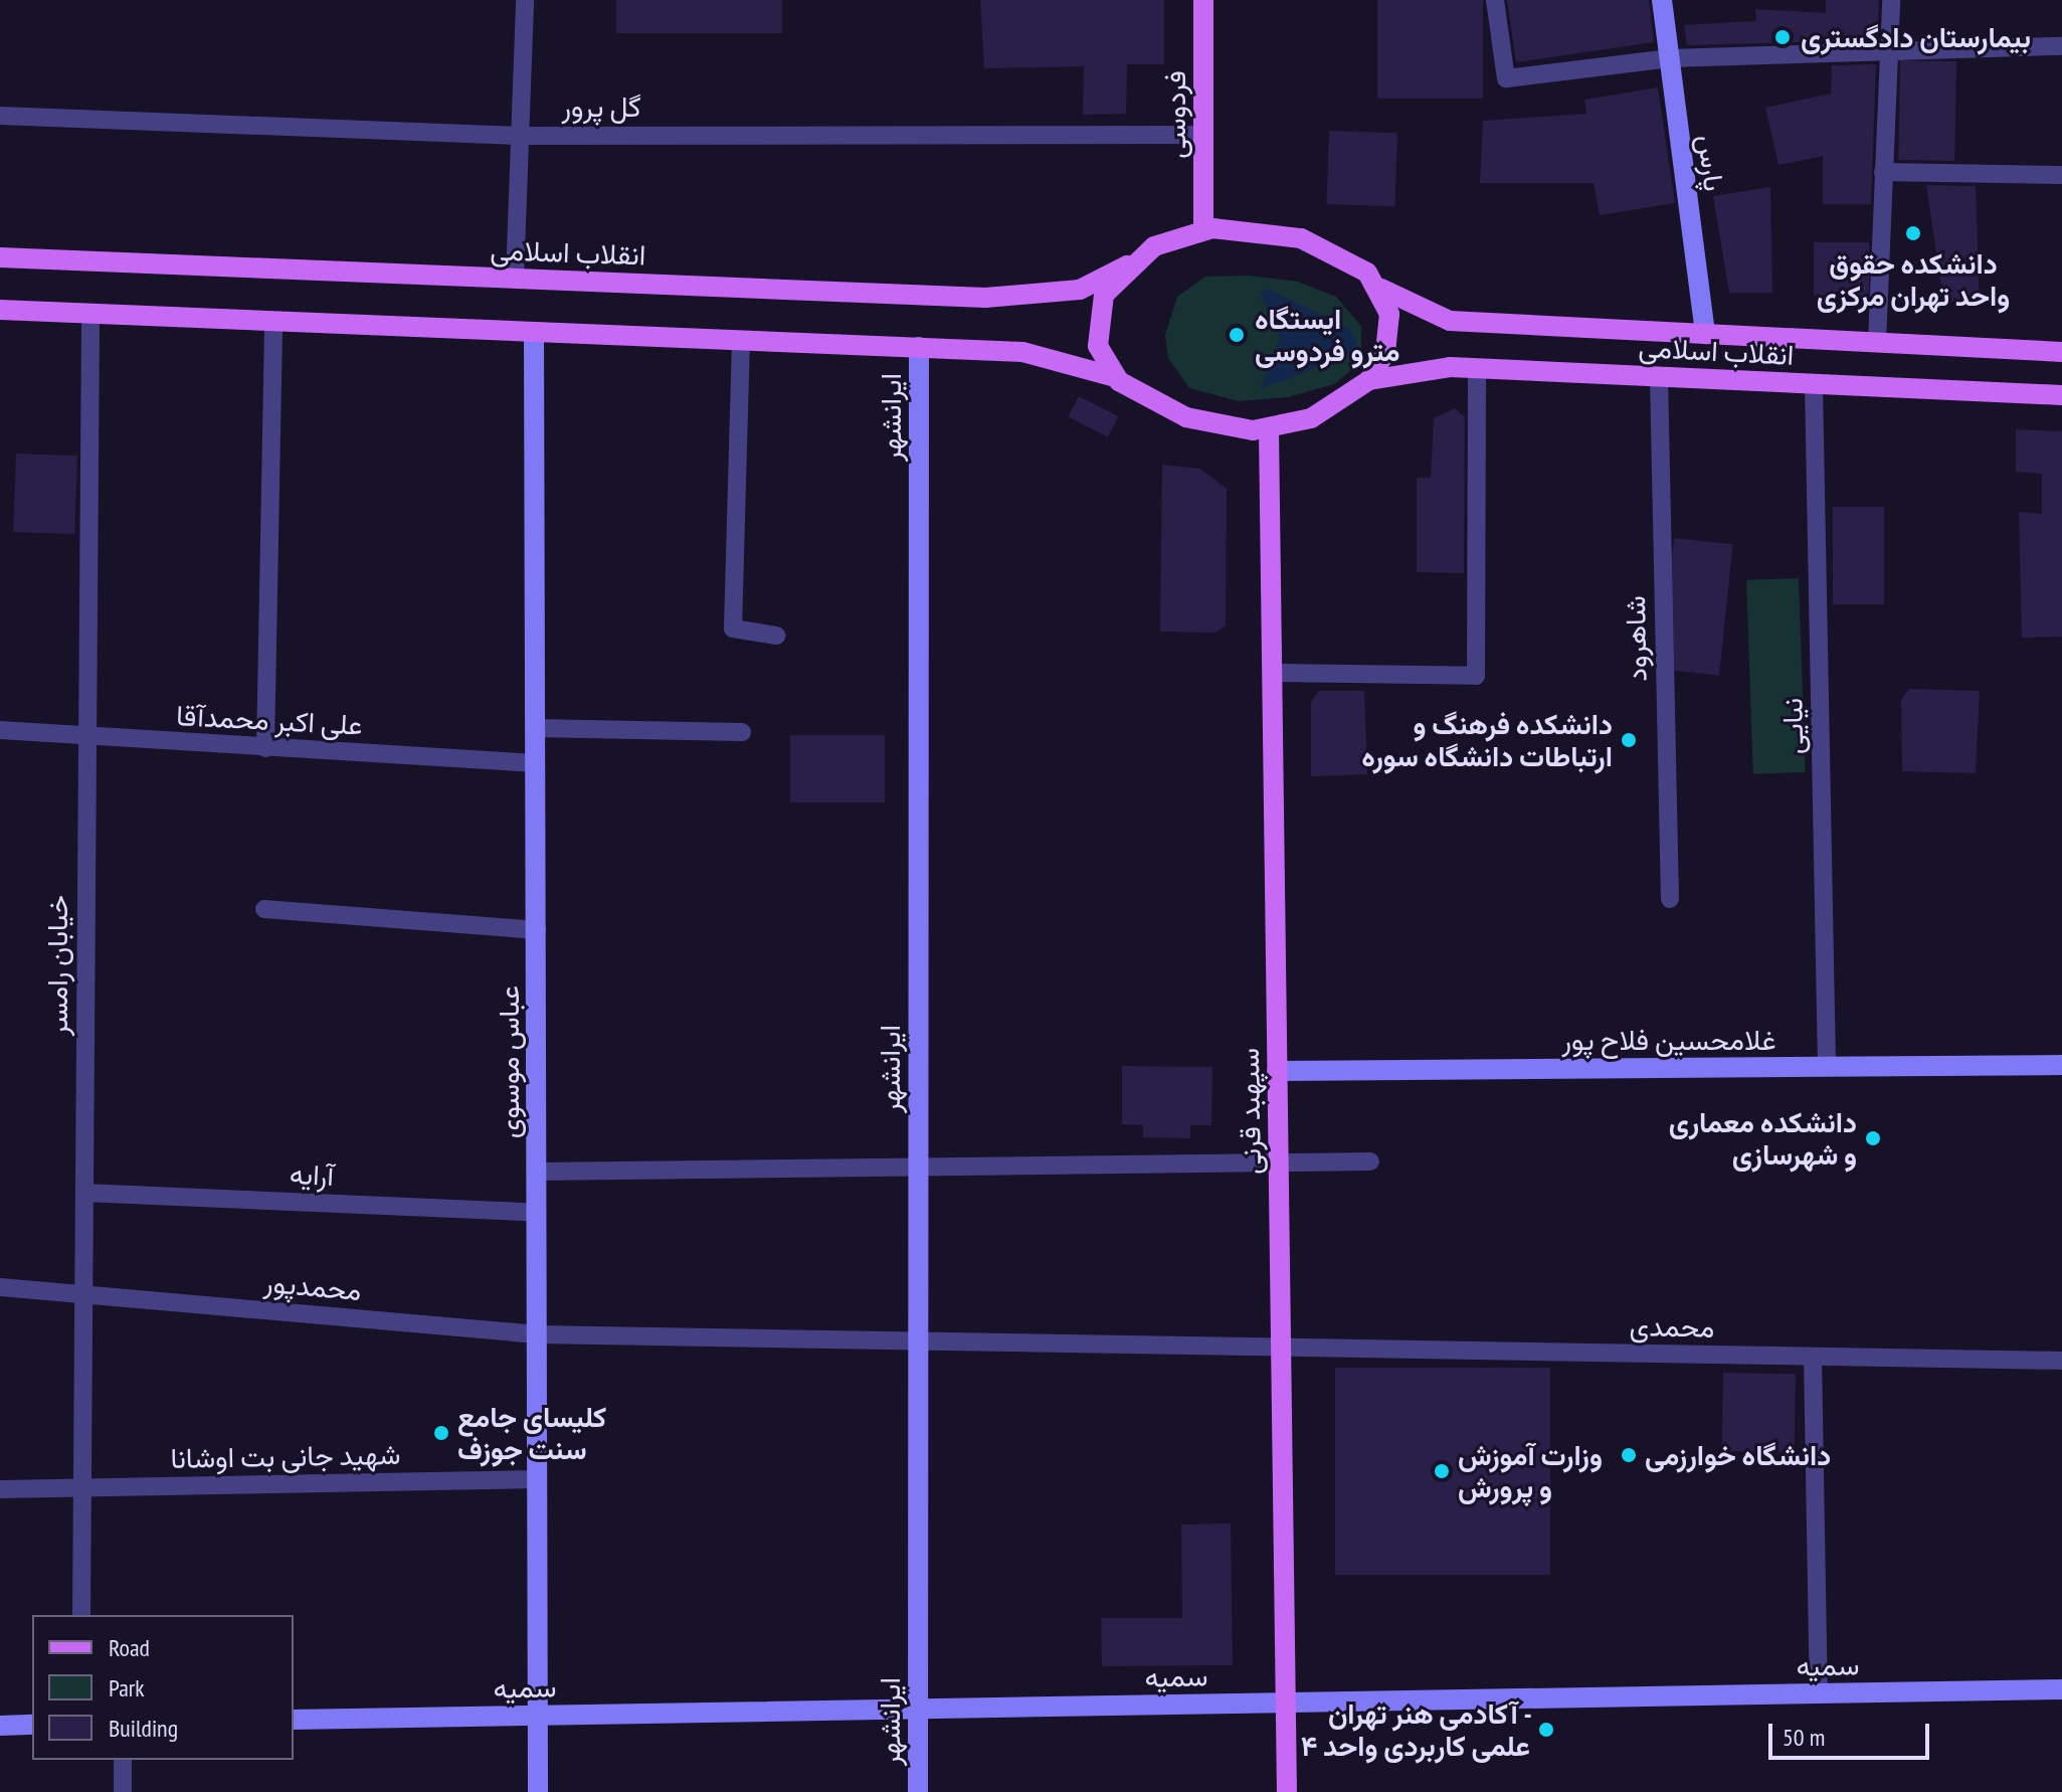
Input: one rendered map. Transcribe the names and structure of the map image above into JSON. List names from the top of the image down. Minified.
{"streets":{"main road":["فردوسی","پارس","انقلاب اسلامی","ایرانشهر","غلامحسین فلاح‌ پور","عباس موسوی","سپهبد قرنی","سمیه"],"street":["گل پرور","شاهرود","علی اکبر محمدآقا","نیایی","خیابان رامسر","آرایه","محمدپور","محمدی","شهید جانی بت اوشانا"]},"crossings":[["گل پرور","فردوسی"],["فردوسی","انقلاب اسلامی"],["فردوسی","سپهبد قرنی"],["پارس","انقلاب اسلامی"],["انقلاب اسلامی","شاهرود"],["انقلاب اسلامی","نیایی"],["انقلاب اسلامی","سپهبد قرنی"],["ایرانشهر","محمدپور"],["ایرانشهر","محمدی"],["ایرانشهر","سمیه"],["علی اکبر محمدآقا","خیابان رامسر"],["علی اکبر محمدآقا","عباس موسوی"],["نیایی","غلامحسین فلاح‌ پور"],["خیابان رامسر","آرایه"],["خیابان رامسر","محمدپور"],["خیابان رامسر","شهید جانی بت اوشانا"],["غلامحسین فلاح‌ پور","سپهبد قرنی"],["عباس موسوی","آرایه"],["عباس موسوی","محمدپور"],["عباس موسوی","شهید جانی بت اوشانا"],["عباس موسوی","سمیه"],["سپهبد قرنی","محمدی"],["سپهبد قرنی","سمیه"],["محمدپور","محمدی"]],"places":["بیمارستان دادگستری","دانشکده حقوق واحد تهران مرکزی","ایستگاه مترو فردوسی","دانشکده فرهنگ و ارتباطات دانشگاه سوره","دانشکده معماری و شهرسازی","کلیسای جامع سنت جوزف","دانشگاه خوارزمی","وزارت آموزش و پرورش","آکادمی هنر تهران - علمی کاربردی واحد ۴"],"legend":["Road","Park","Building"],"scale_bar":"50 m"}
